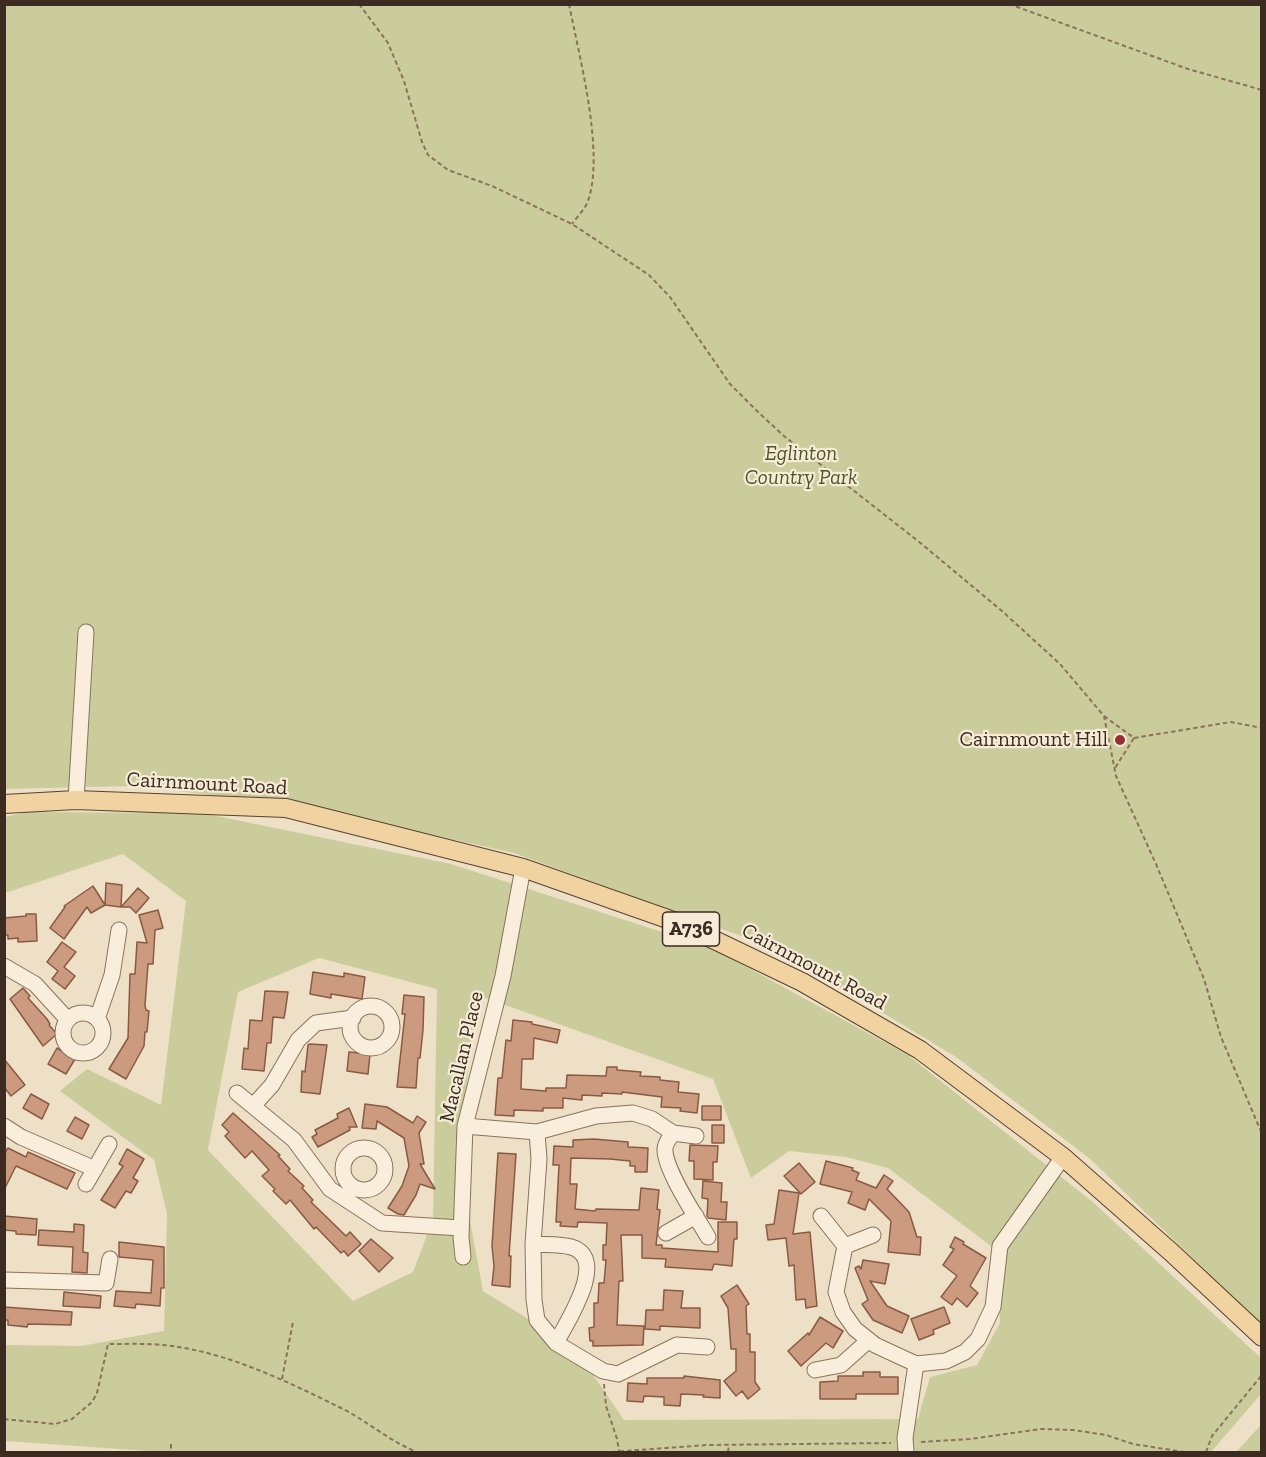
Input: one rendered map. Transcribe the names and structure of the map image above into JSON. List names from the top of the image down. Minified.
{"streets":{"main road":["Cairnmount Road","A736"],"street":["Macallan Place"]},"crossings":[["Cairnmount Road","Macallan Place"]],"parks":["Eglinton Country Park"],"places":["Cairnmount Hill"]}
